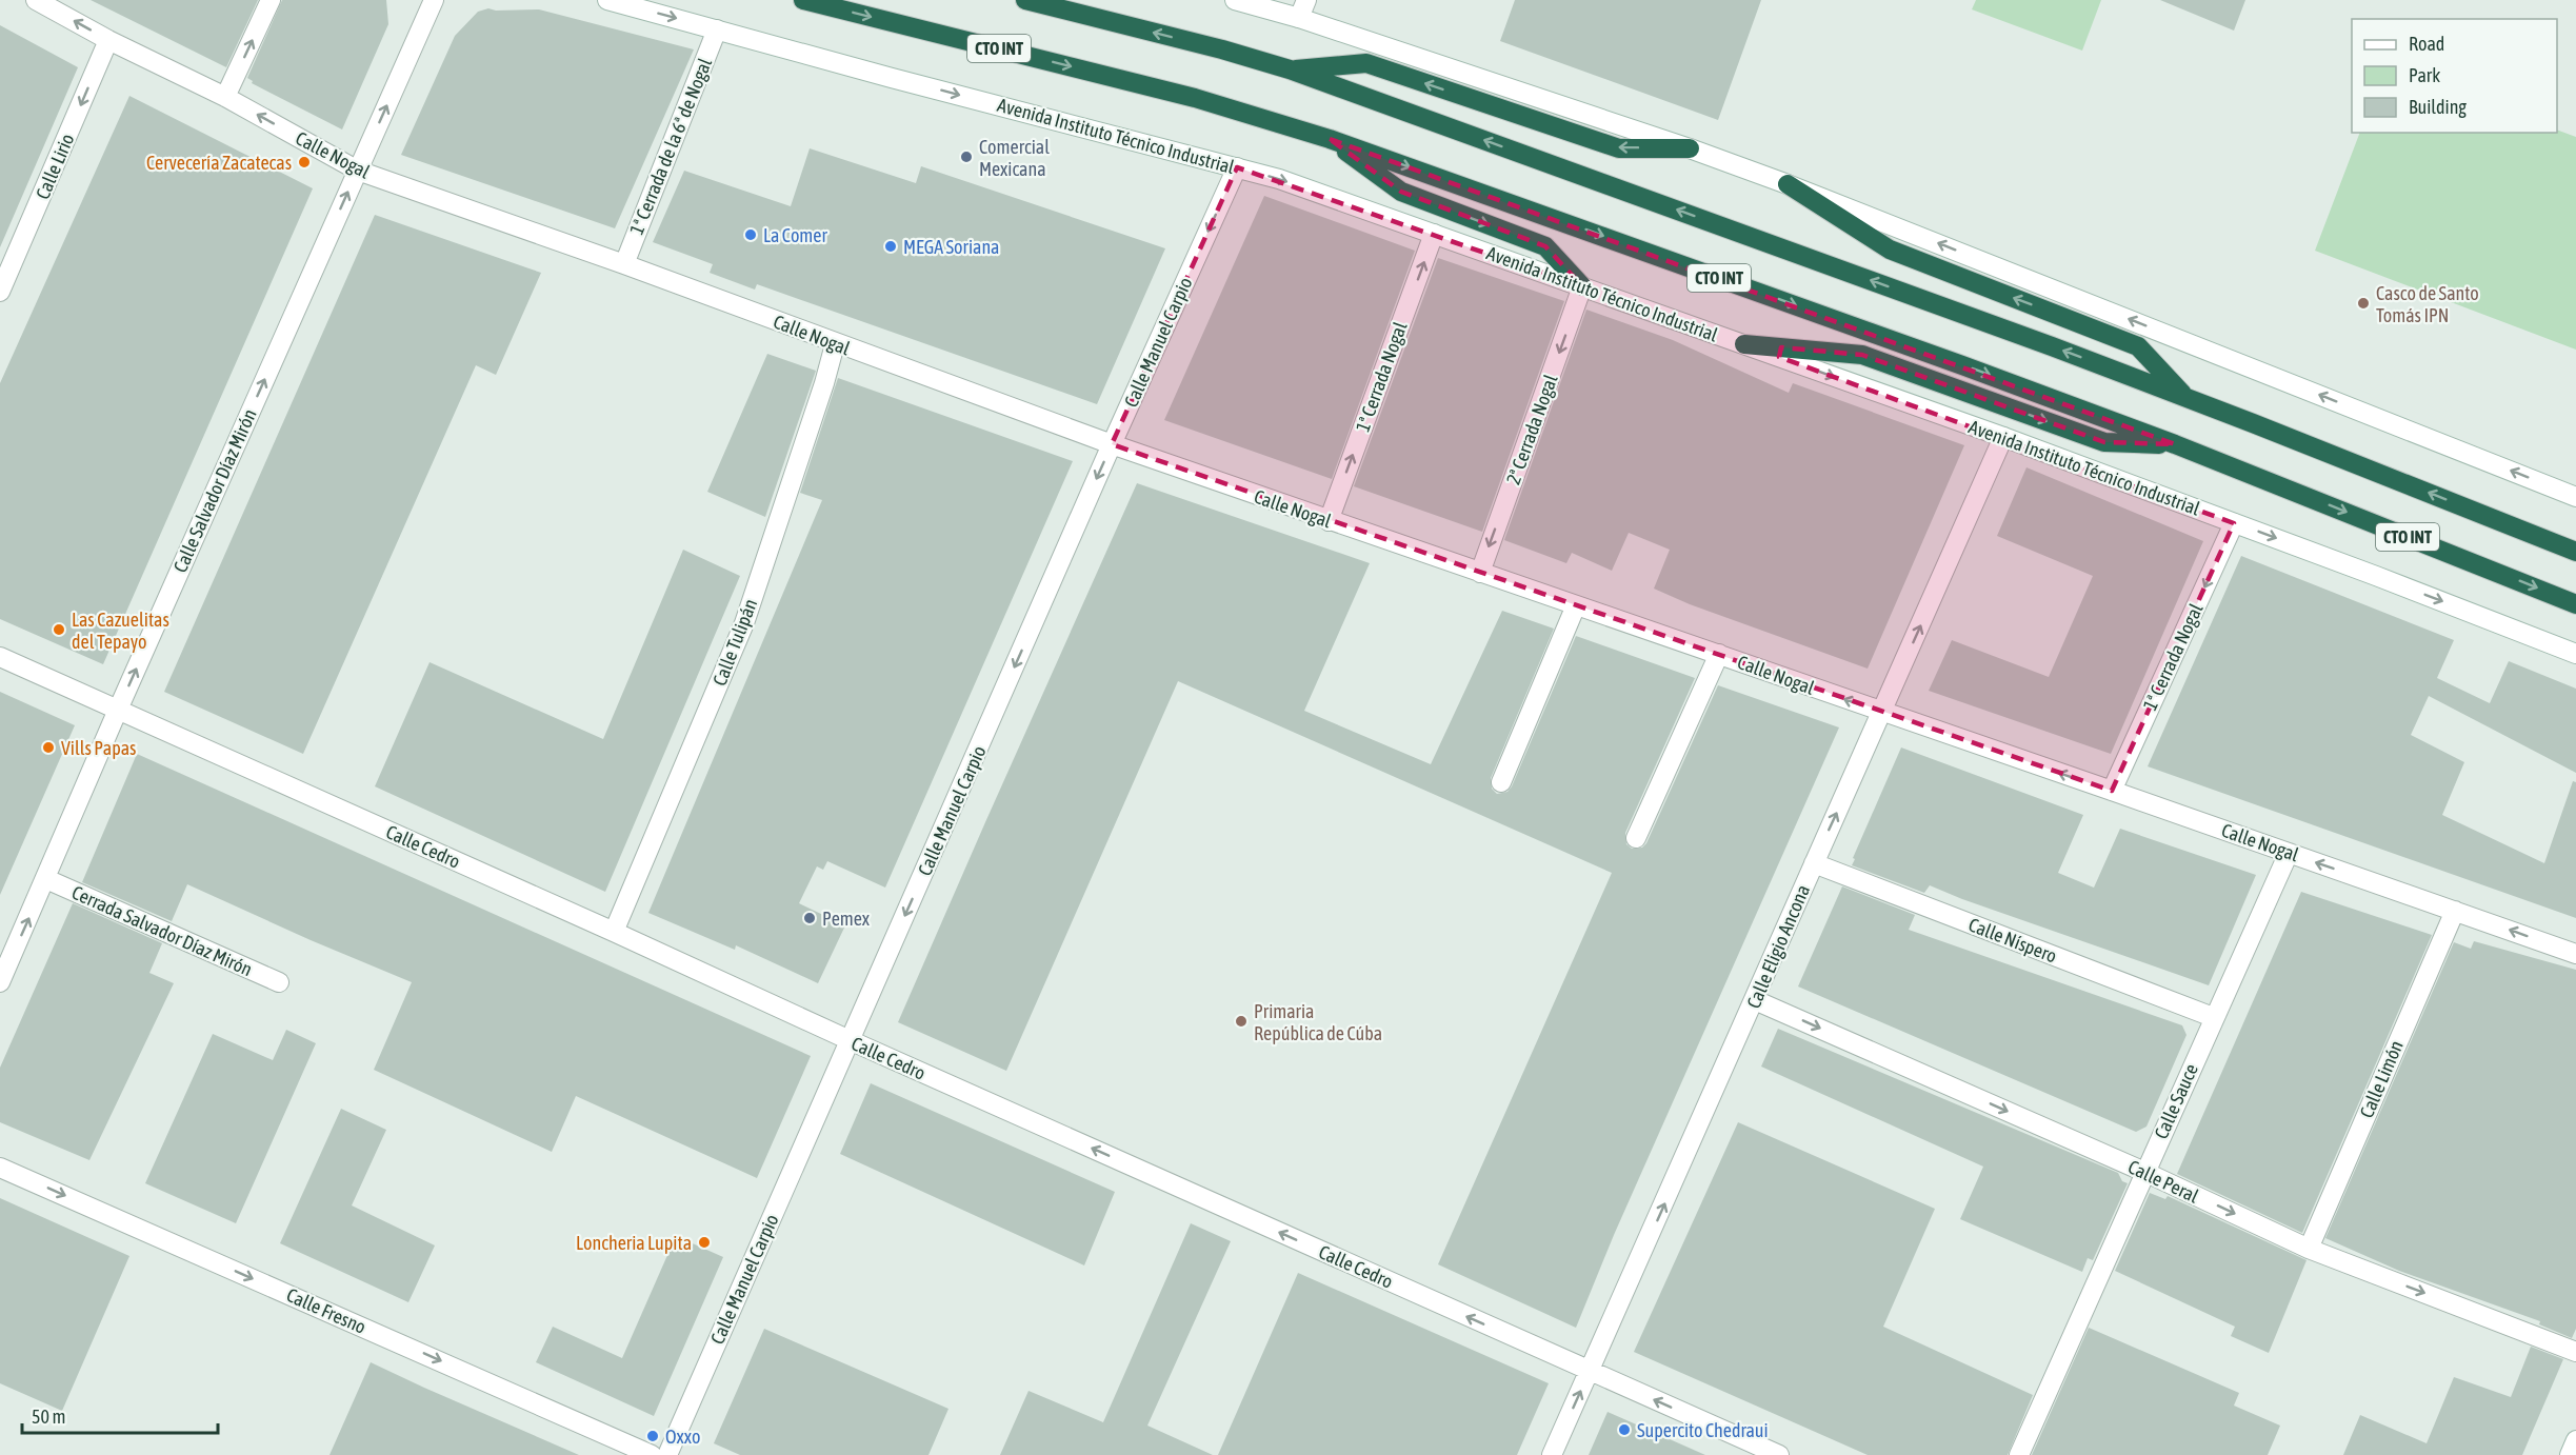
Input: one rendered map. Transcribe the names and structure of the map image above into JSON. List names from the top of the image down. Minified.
{"streets":{"highway":["CTO INT"],"street":["Avenida Instituto Técnico Industrial","1ª Cerrada de la 6ª de Nogal","Calle Nogal","Calle Lirio","Calle Manuel Carpio","1ª Cerrada Nogal","2ª Cerrada Nogal","Calle Salvador Díaz Mirón","Calle Tulipán","Calle Cedro","Cerrada Salvador Díaz Mirón","Calle Níspero","Calle Eligio Ancona","Calle Limón","Calle Sauce","Calle Peral","Calle Fresno"]},"crossings":[["Avenida Instituto Técnico Industrial","1ª Cerrada de la 6ª de Nogal"],["Avenida Instituto Técnico Industrial","Calle Manuel Carpio"],["Avenida Instituto Técnico Industrial","1ª Cerrada Nogal"],["Avenida Instituto Técnico Industrial","2ª Cerrada Nogal"],["Avenida Instituto Técnico Industrial","Calle Eligio Ancona"],["1ª Cerrada de la 6ª de Nogal","Calle Nogal"],["Calle Nogal","Calle Lirio"],["Calle Nogal","Calle Manuel Carpio"],["Calle Nogal","1ª Cerrada Nogal"],["Calle Nogal","2ª Cerrada Nogal"],["Calle Nogal","Calle Salvador Díaz Mirón"],["Calle Nogal","Calle Tulipán"],["Calle Nogal","Calle Eligio Ancona"],["Calle Nogal","Calle Limón"],["Calle Nogal","Calle Sauce"],["Calle Manuel Carpio","Calle Cedro"],["Calle Salvador Díaz Mirón","Calle Cedro"],["Calle Salvador Díaz Mirón","Cerrada Salvador Díaz Mirón"],["Calle Tulipán","Calle Cedro"],["Calle Cedro","Calle Eligio Ancona"],["Calle Níspero","Calle Eligio Ancona"],["Calle Níspero","Calle Sauce"],["Calle Eligio Ancona","Calle Peral"],["Calle Limón","Calle Peral"],["Calle Sauce","Calle Peral"]],"one_way":["Calle Nogal","Calle Lirio","Calle Manuel Carpio","2ª Cerrada Nogal","Calle Salvador Díaz Mirón","Calle Cedro","Calle Eligio Ancona","Calle Peral","Calle Fresno"],"places":["Comercial Mexicana","Cervecería Zacatecas","La Comer","MEGA Soriana","Casco de Santo Tomás IPN","Las Cazuelitas del Tepayo","Vills Papas","Pemex","Primaria República de Cúba","Loncheria Lupita","Supercito Chedraui","Oxxo"],"legend":["Road","Park","Building"],"scale_bar":"50 m"}
